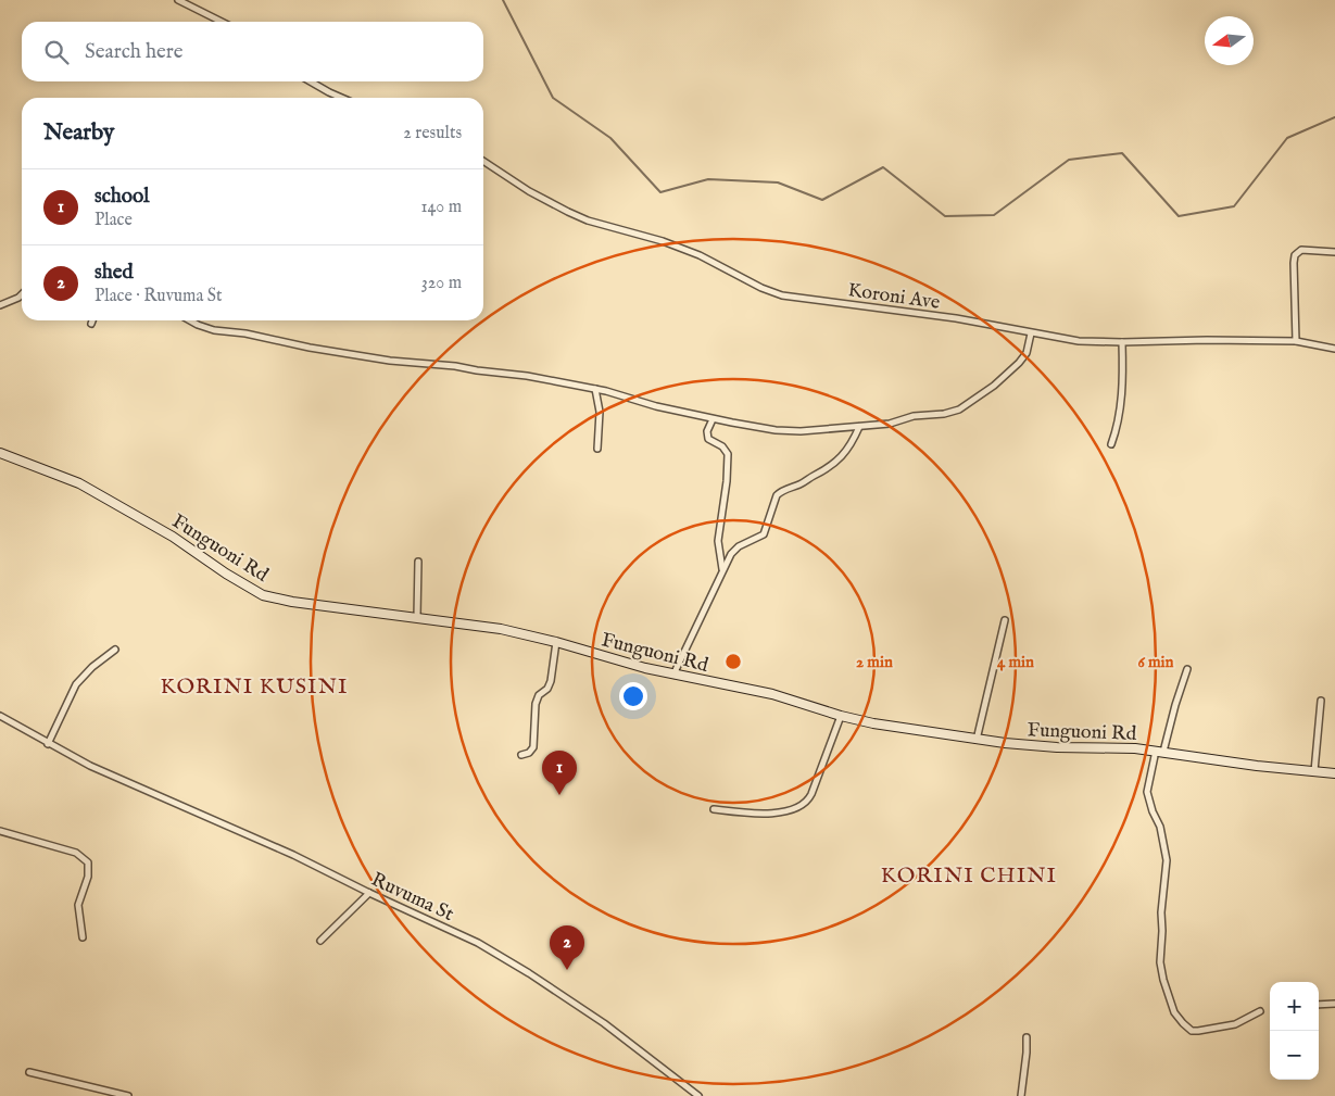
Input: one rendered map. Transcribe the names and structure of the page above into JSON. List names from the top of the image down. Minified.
{"streets":{"street":["Koroni Ave","Funguoni Rd","Ruvuma St"]},"districts":["KORINI KUSINI","KORINI CHINI"],"north":"left","page":{"search":"Search here","heading":["Nearby","2 results"],"list":[{"mark":"1","name":"school","note":"Place","value":"140 m"},{"mark":"2","name":"shed","note":"Place · Ruvuma St","value":"320 m"}],"pins":["1","2"],"map_buttons":["+","−"]},"rings":["2 min","4 min","6 min"]}
